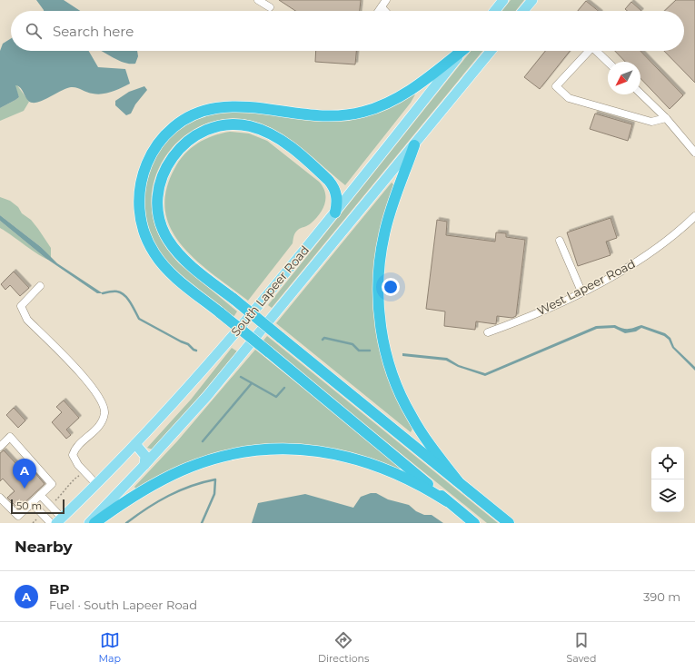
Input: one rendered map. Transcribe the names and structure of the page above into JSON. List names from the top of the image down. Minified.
{"streets":{"main road":["South Lapeer Road"],"street":["West Lapeer Road"]},"scale_bar":"50 m","north":"bottom left","page":{"search":"Search here","pins":"A","scale":"50 m","heading":"Nearby","list":[{"mark":"A","name":"BP","note":"Fuel · South Lapeer Road","value":"390 m"}],"nav":["Map","Directions","Saved"]}}
